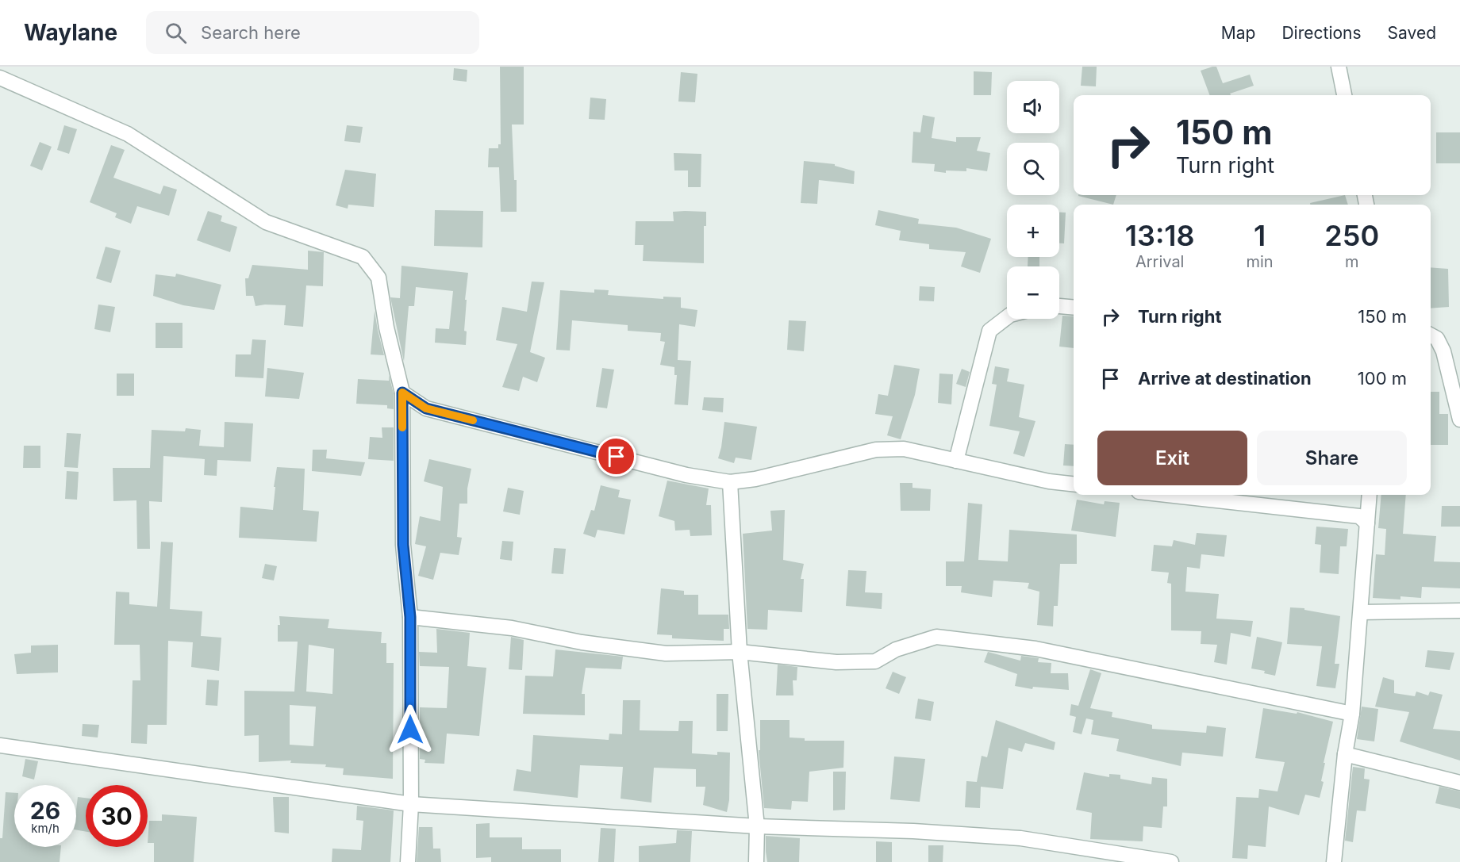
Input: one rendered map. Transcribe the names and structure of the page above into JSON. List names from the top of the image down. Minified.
{"page":{"header":"Waylane","search":"Search here","nav":["Map","Directions","Saved"],"map_buttons":["+","−"],"turn":["150 m","Turn right"],"eta":["13:18","Arrival","1","min","250","m"],"list":[{"name":"Turn right","value":"150 m"},{"name":"Arrive at destination","value":"100 m"}],"buttons":["Exit","Share"],"speed":"26 km/h","limit":"30"}}
